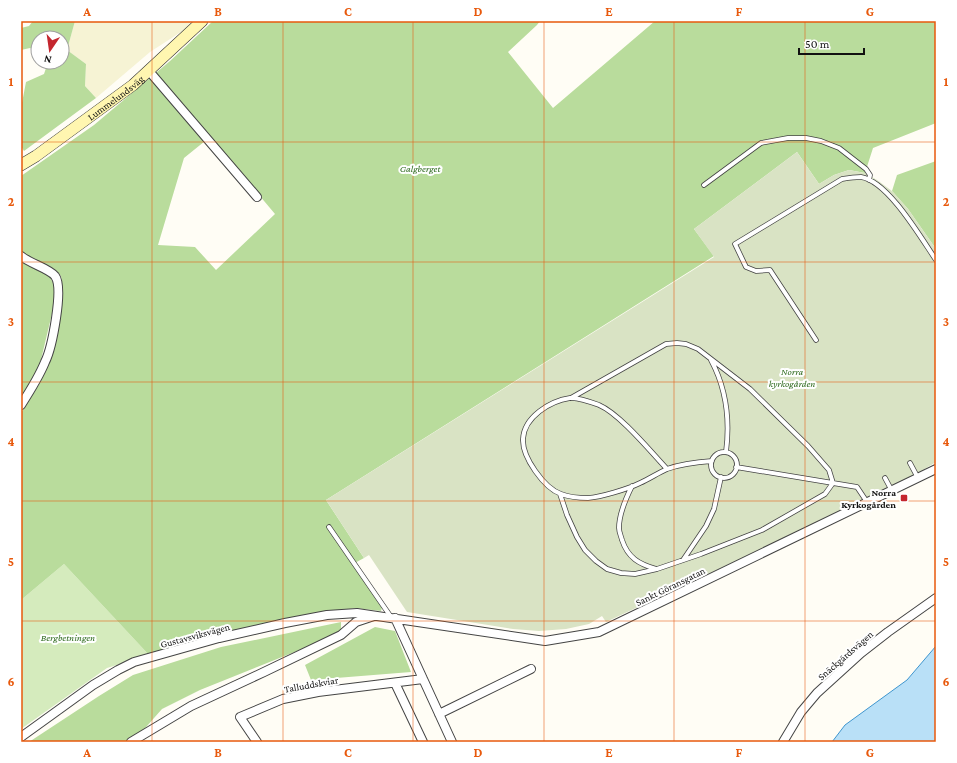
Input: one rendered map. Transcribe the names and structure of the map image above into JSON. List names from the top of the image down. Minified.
{"streets":{"main road":["Lummelundsväg"],"street":["Sankt Göransgatan","Gustavsviksvägen","Snäckgärdsvägen","Talluddskviar"]},"crossings":[["Sankt Göransgatan","Gustavsviksvägen"]],"parks":["Galgberget","Norra kyrkogården","Bergbetningen"],"places":{"transit":["Norra Kyrkogården"]},"scale_bar":"50 m","north":"bottom","grid":{"columns":["A","B","C","D","E","F","G"],"rows":["1","2","3","4","5","6"]}}
